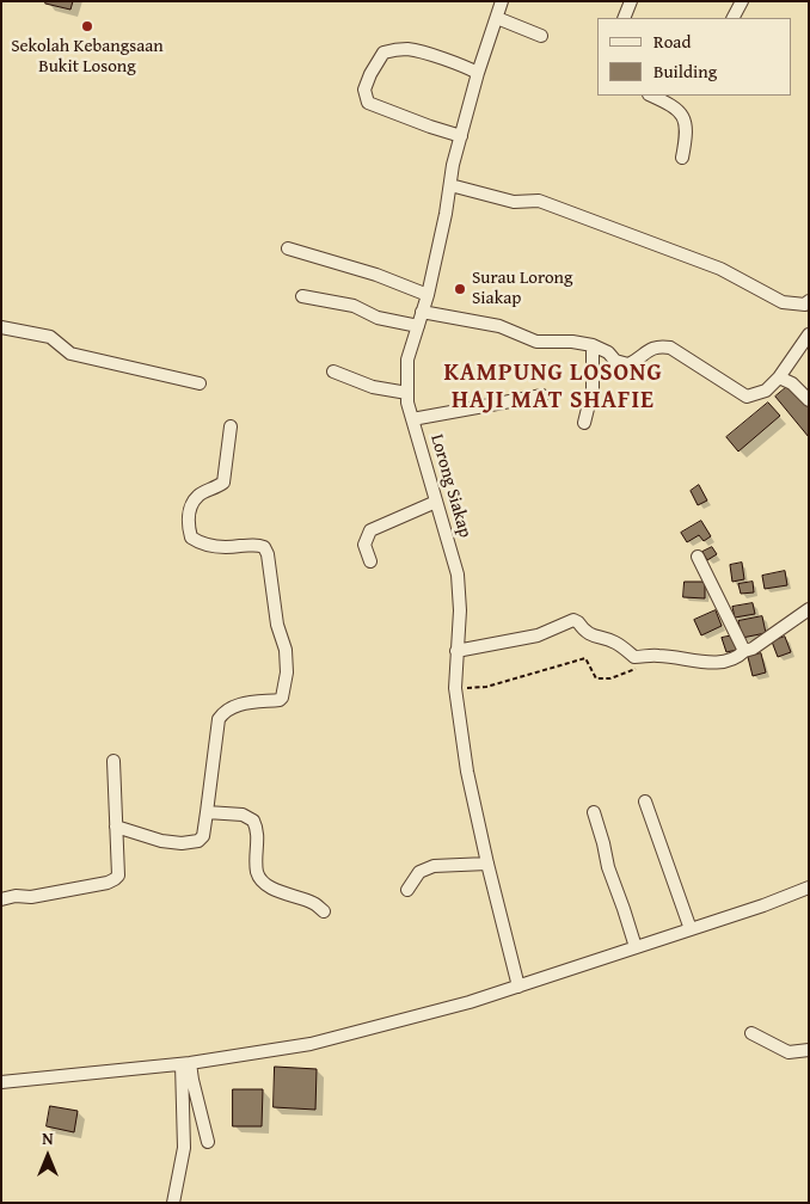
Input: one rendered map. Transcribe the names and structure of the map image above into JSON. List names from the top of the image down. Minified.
{"streets":{"street":["Lorong Siakap"]},"districts":["KAMPUNG LOSONG HAJI MAT SHAFIE"],"places":["Sekolah Kebangsaan Bukit Losong","Surau Lorong Siakap"],"legend":["Road","Building"],"north":"top"}
